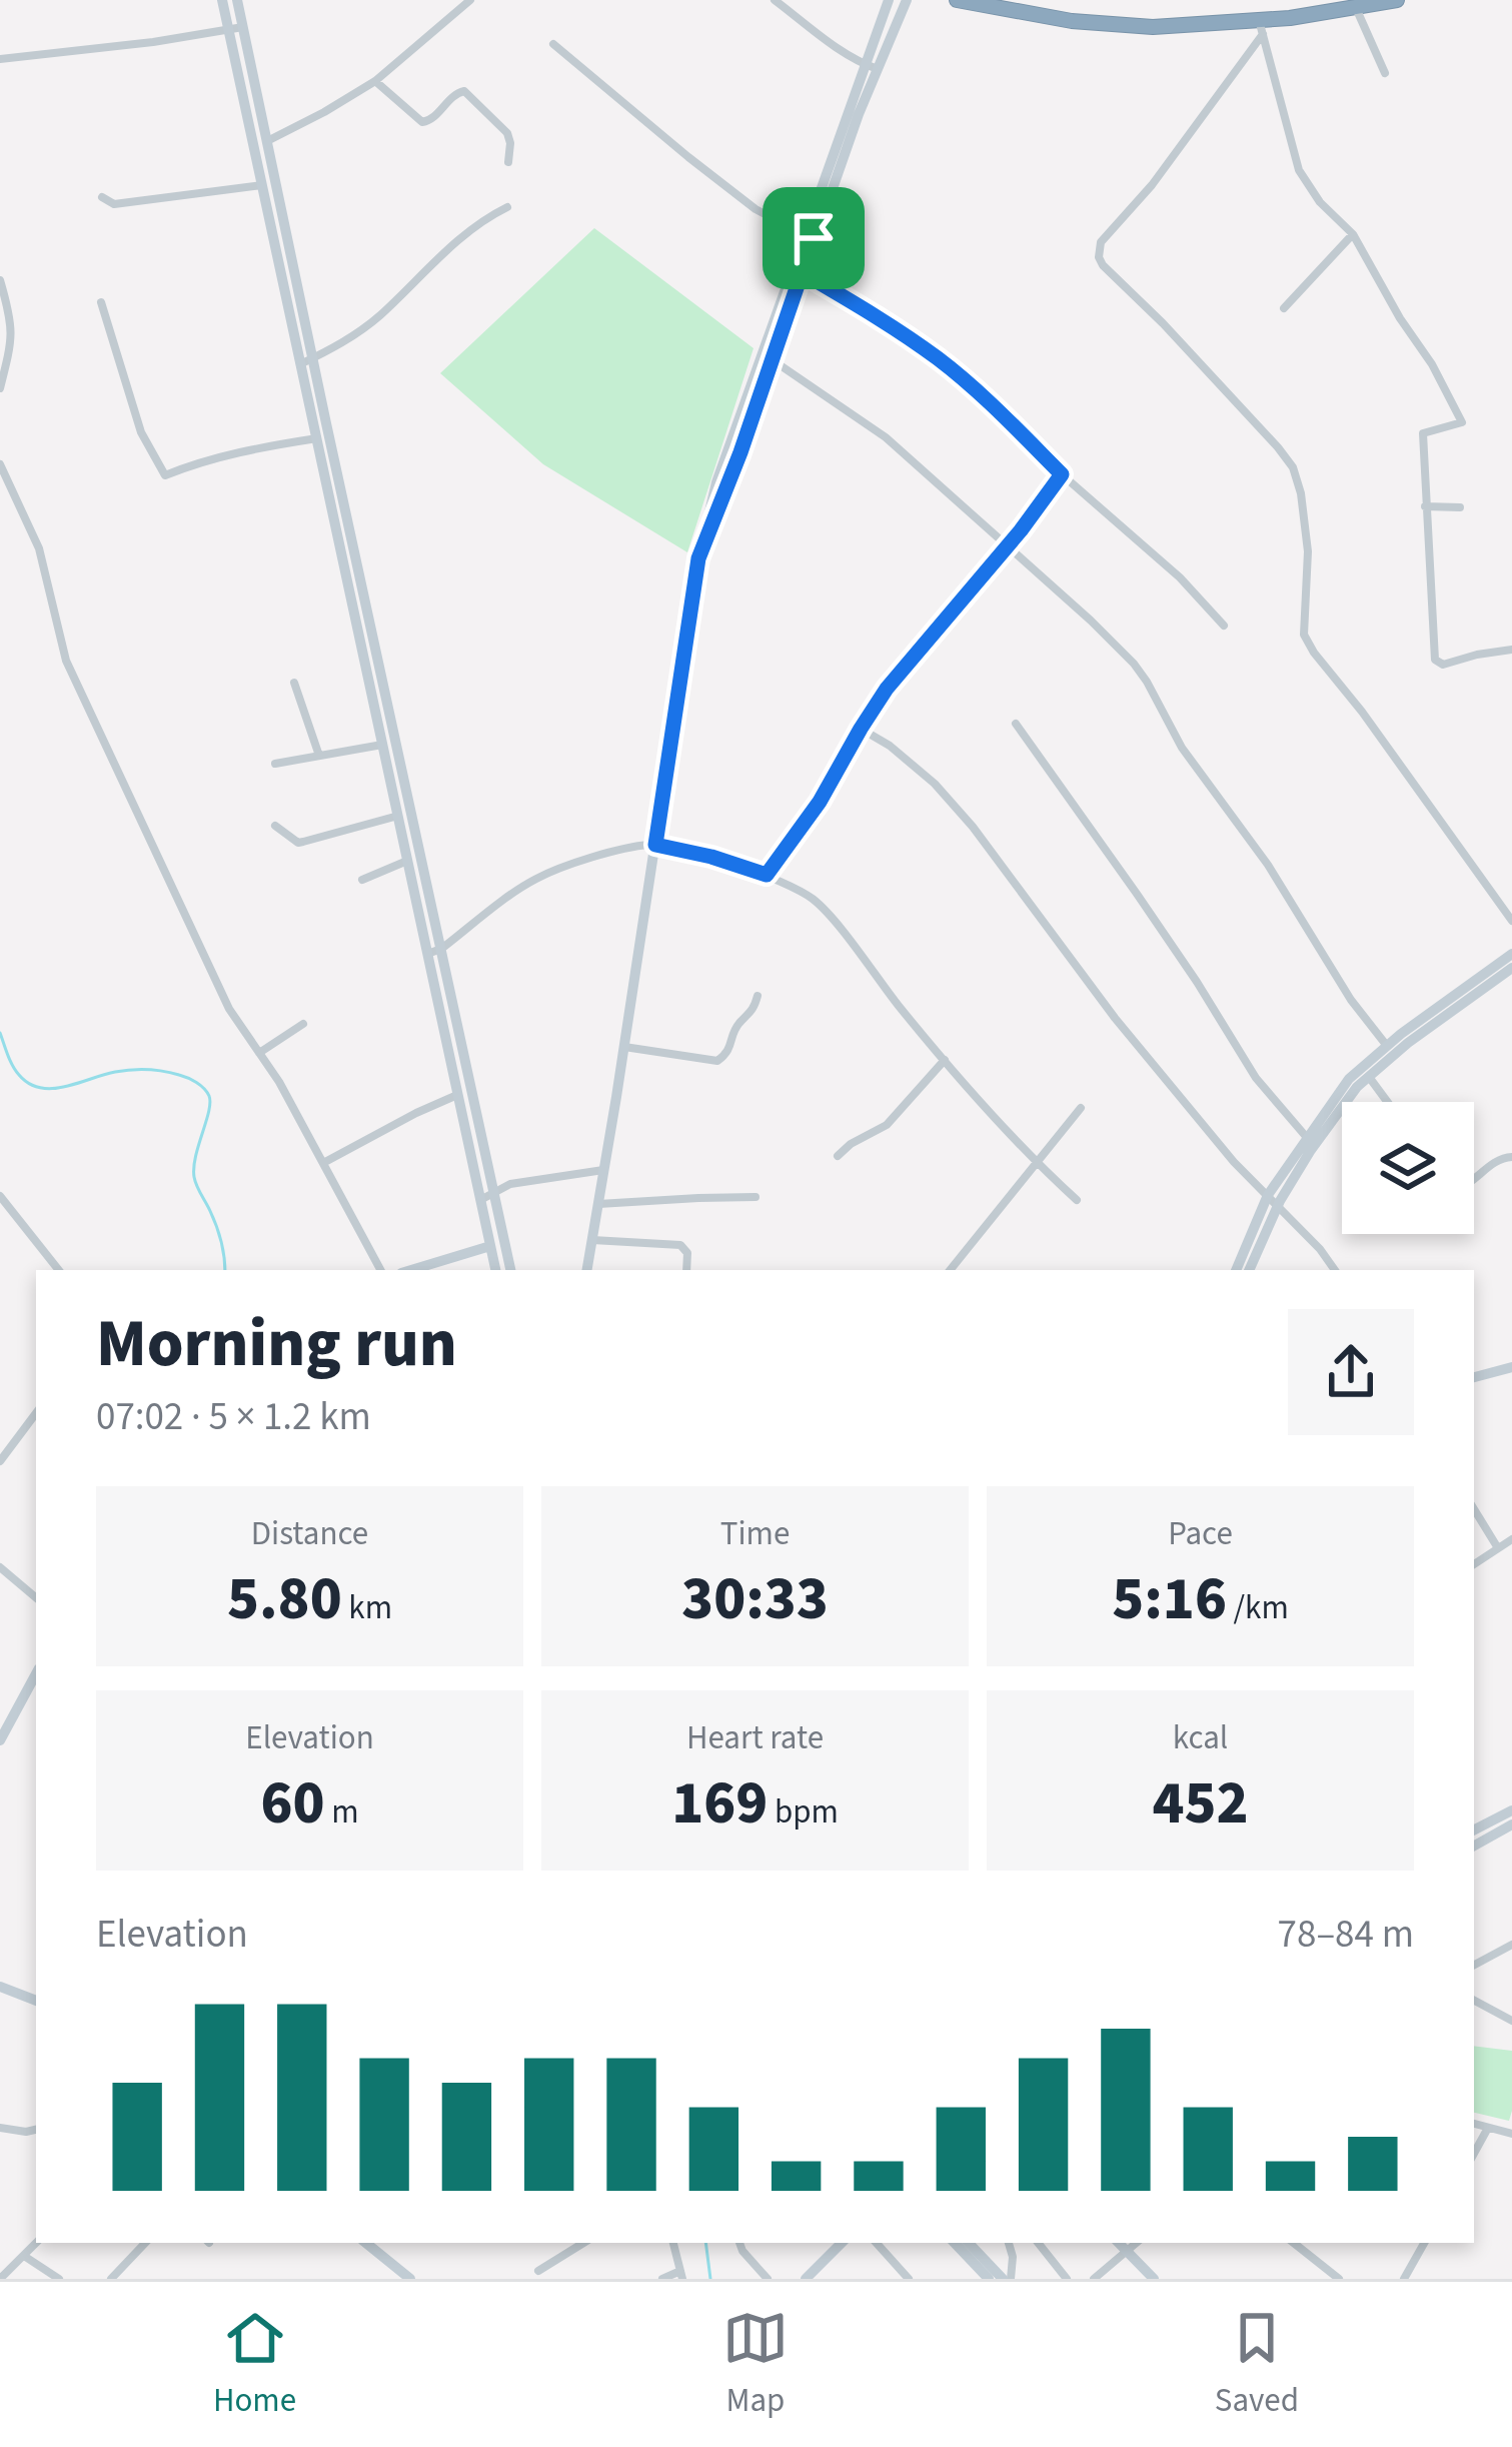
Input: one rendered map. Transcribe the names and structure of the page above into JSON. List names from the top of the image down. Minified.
{"page":{"heading":["Morning run","07:02 · 5 × 1.2 km"],"stats":[["Distance","5.80 km"],["Time","30:33"],["Pace","5:16 /km"],["Elevation","60 m"],["Heart rate","169 bpm"],["kcal","452"]],"chart":["Elevation","78–84 m"],"tabs":["Home","Map","Saved"]}}
